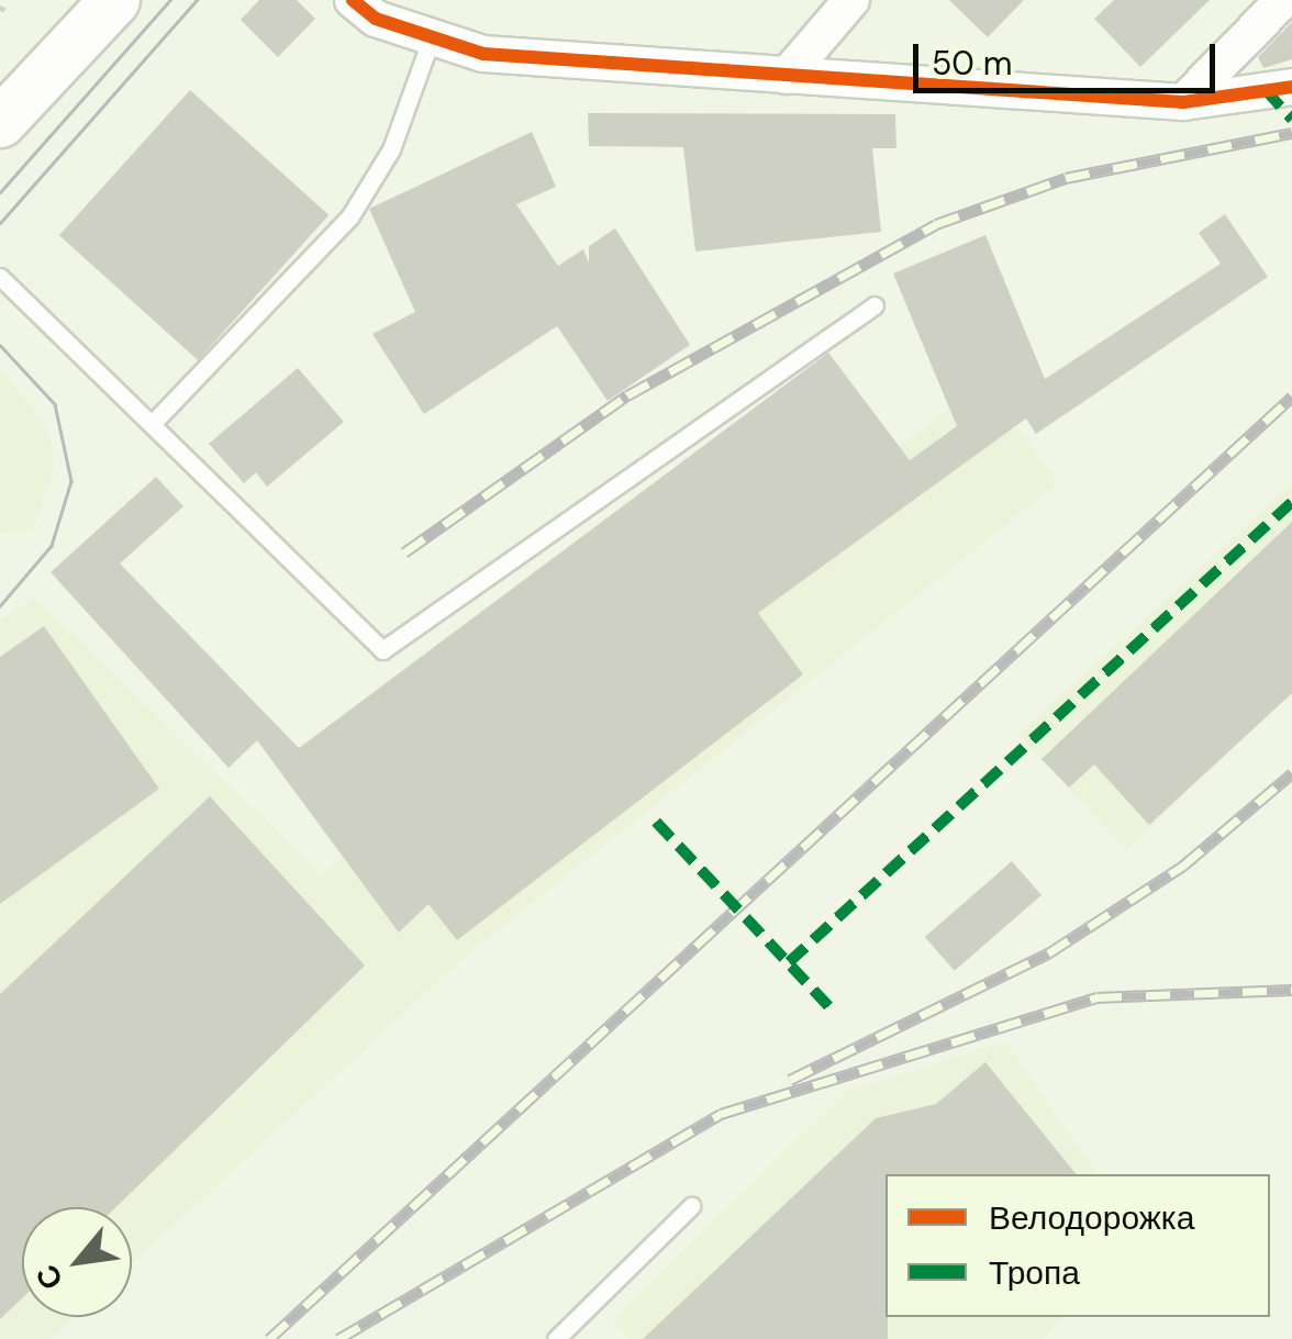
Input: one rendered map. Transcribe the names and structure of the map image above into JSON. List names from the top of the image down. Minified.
{"legend":["Велодорожка","Тропа"],"scale_bar":"50 m","north":"bottom left"}
